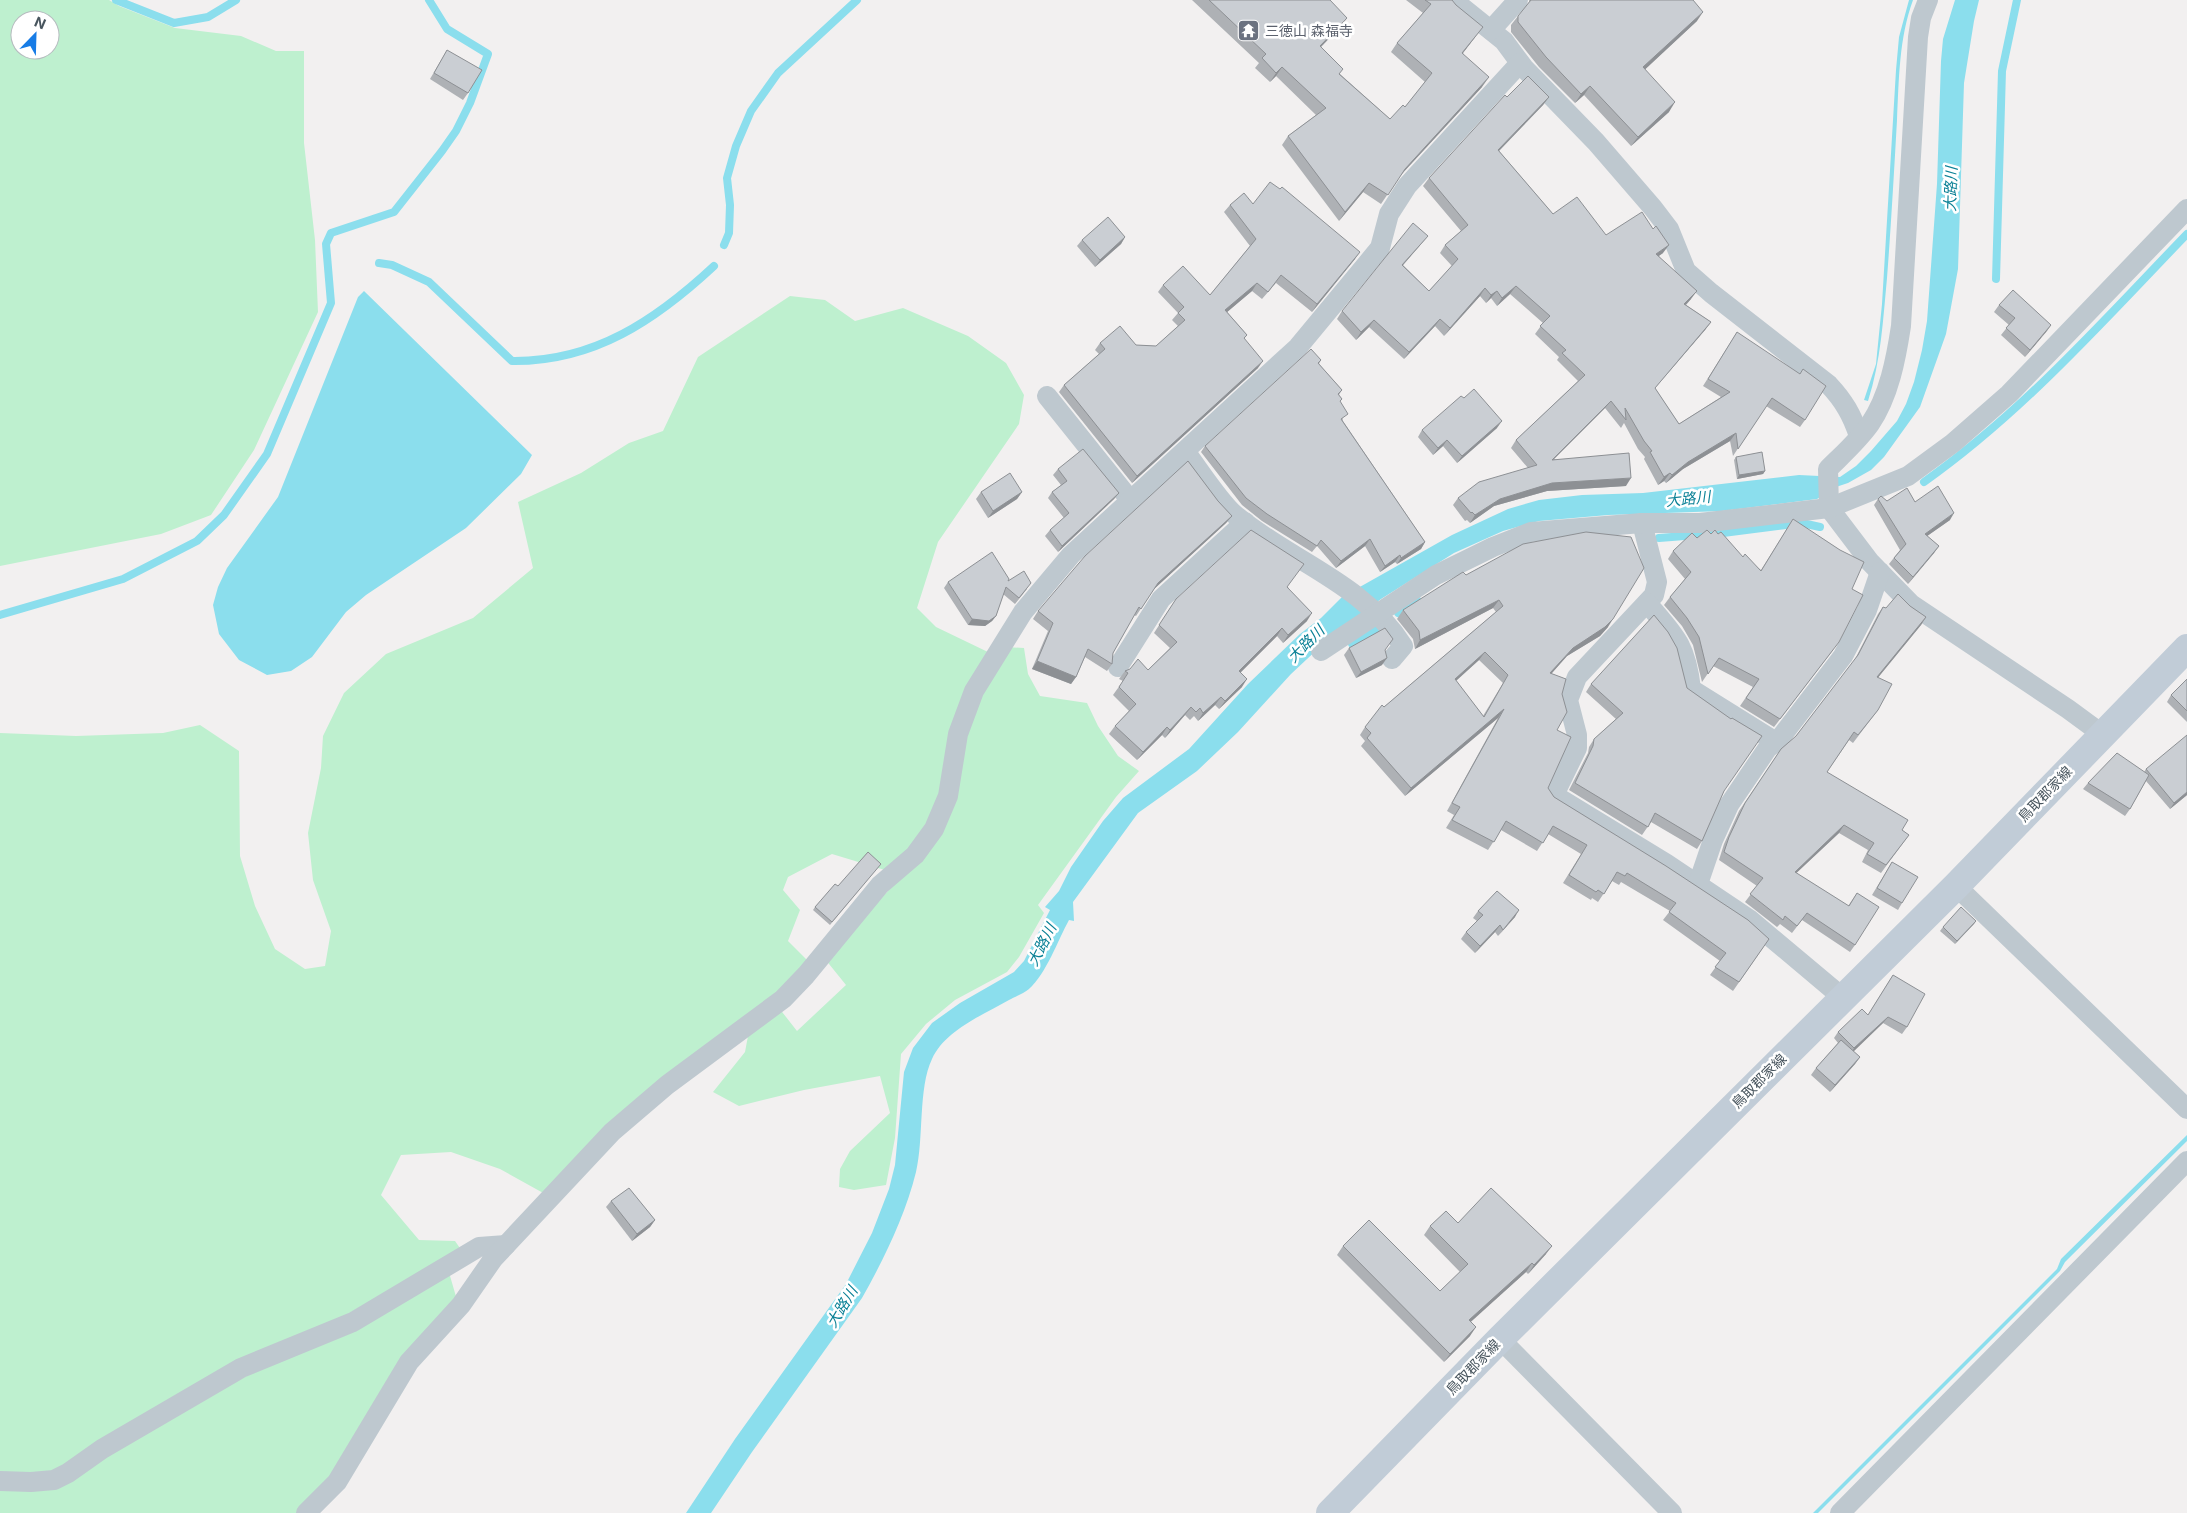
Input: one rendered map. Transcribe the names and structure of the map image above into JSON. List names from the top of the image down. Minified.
{"streets":{"main road":["鳥取郡家線"]},"water":["大路川"],"places":{"temple":["三徳山 森福寺"]},"north":"top right"}
